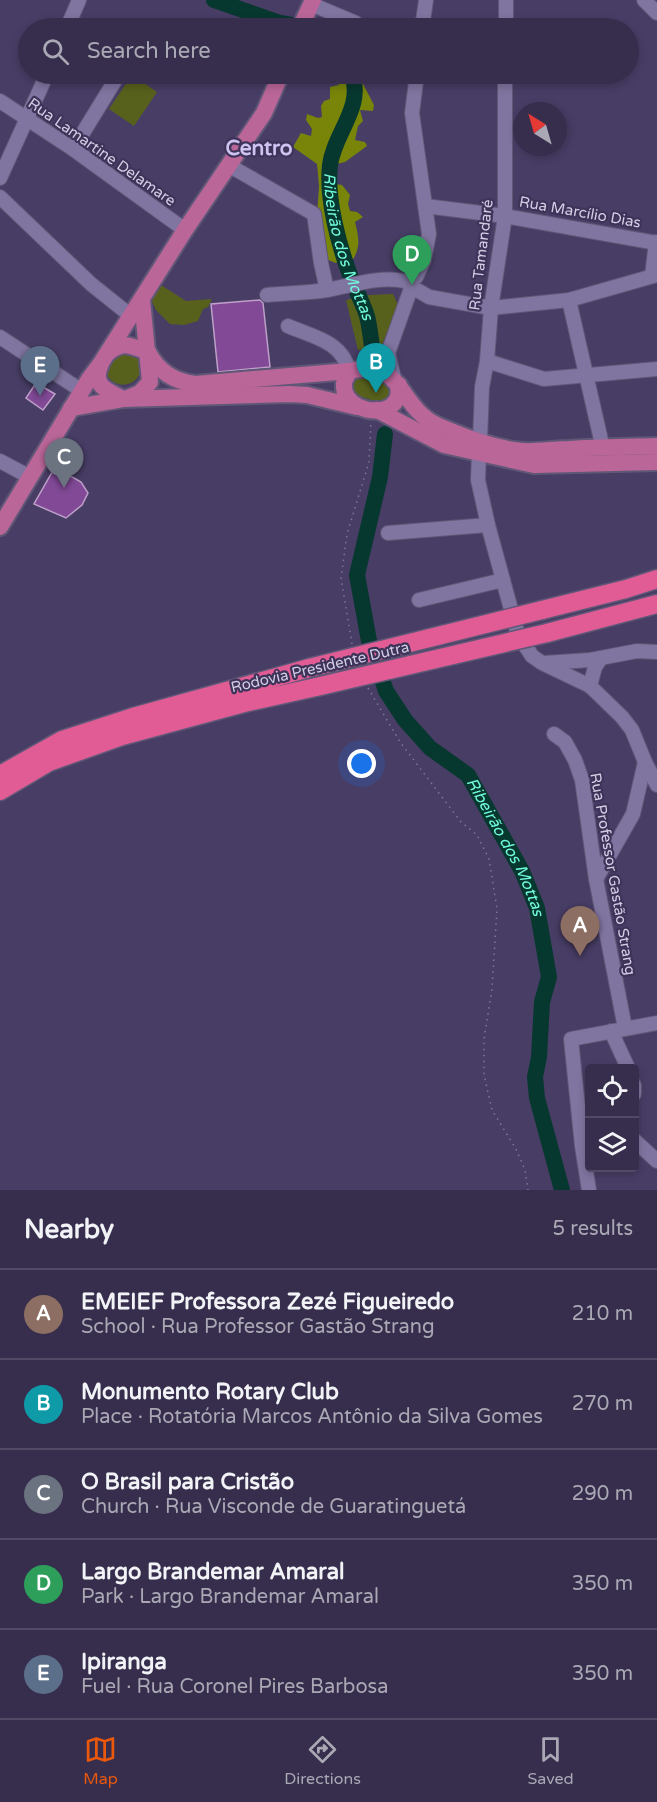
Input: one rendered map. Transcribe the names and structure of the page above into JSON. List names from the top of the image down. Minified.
{"streets":{"highway":["Rodovia Presidente Dutra"],"street":["Rua Lamartine Delamare","Rua Marcílio Dias","Rua Tamandaré","Rua Professor Gastão Strang"]},"crossings":[["Rua Marcílio Dias","Rua Tamandaré"]],"districts":["Centro"],"water":["Ribeirão dos Mottas"],"north":"top left","page":{"search":"Search here","pins":["D","B","E","C","A"],"heading":["Nearby","5 results"],"list":[{"mark":"A","name":"EMEIEF Professora Zezé Figueiredo","note":"School · Rua Professor Gastão Strang","value":"210 m"},{"mark":"B","name":"Monumento Rotary Club","note":"Place · Rotatória Marcos Antônio da Silva Gomes","value":"270 m"},{"mark":"C","name":"O Brasil para Cristão","note":"Church · Rua Visconde de Guaratinguetá","value":"290 m"},{"mark":"D","name":"Largo Brandemar Amaral","note":"Park · Largo Brandemar Amaral","value":"350 m"},{"mark":"E","name":"Ipiranga","note":"Fuel · Rua Coronel Pires Barbosa","value":"350 m"}],"nav":["Map","Directions","Saved"]}}
